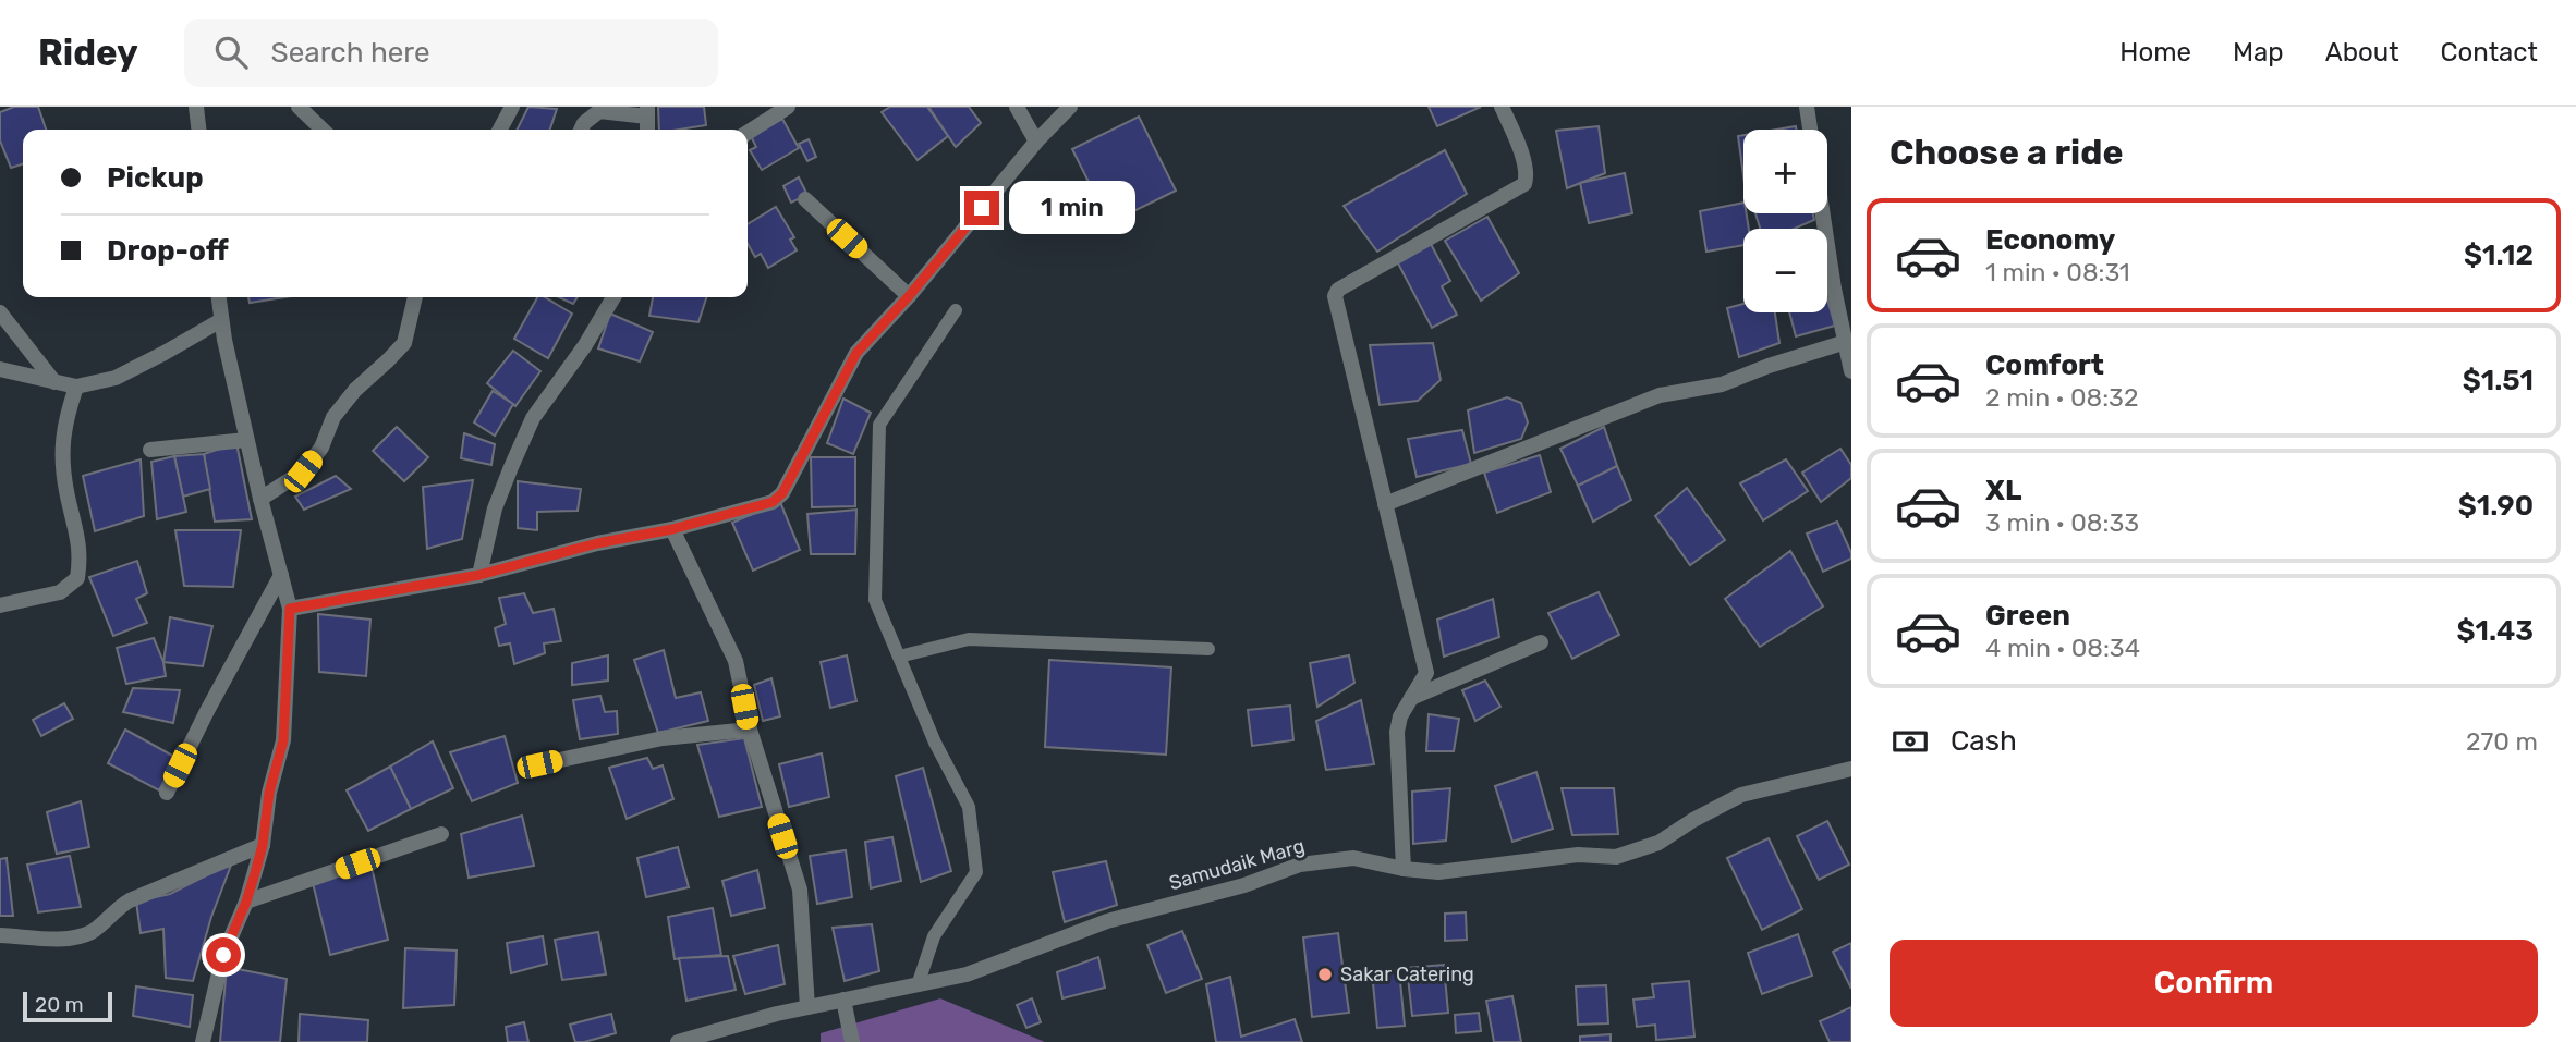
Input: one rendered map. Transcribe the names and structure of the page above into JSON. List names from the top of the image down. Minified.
{"streets":{"street":["Samudaik Marg"]},"places":["Sakar Catering"],"scale_bar":"20 m","page":{"header":"Ridey","search":"Search here","nav":["Home","Map","About","Contact"],"heading":"Choose a ride","map_buttons":["+","−"],"banner":["Pickup","Drop-off"],"bubble":"1 min","list":[{"name":"Economy","note":"1 min · 08:31","value":"$1.12"},{"name":"Comfort","note":"2 min · 08:32","value":"$1.51"},{"name":"XL","note":"3 min · 08:33","value":"$1.90"},{"name":"Green","note":"4 min · 08:34","value":"$1.43"}],"pay":["Cash","270 m"],"buttons":"Confirm","scale":"20 m"}}
